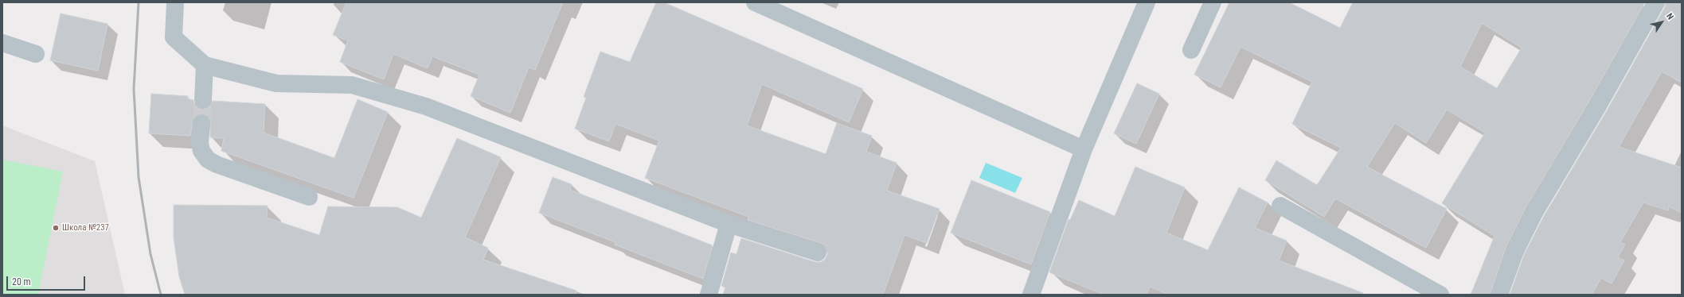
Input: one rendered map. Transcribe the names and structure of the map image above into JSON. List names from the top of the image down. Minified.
{"places":["Школа №237"],"scale_bar":"20 m","north":"top right"}
